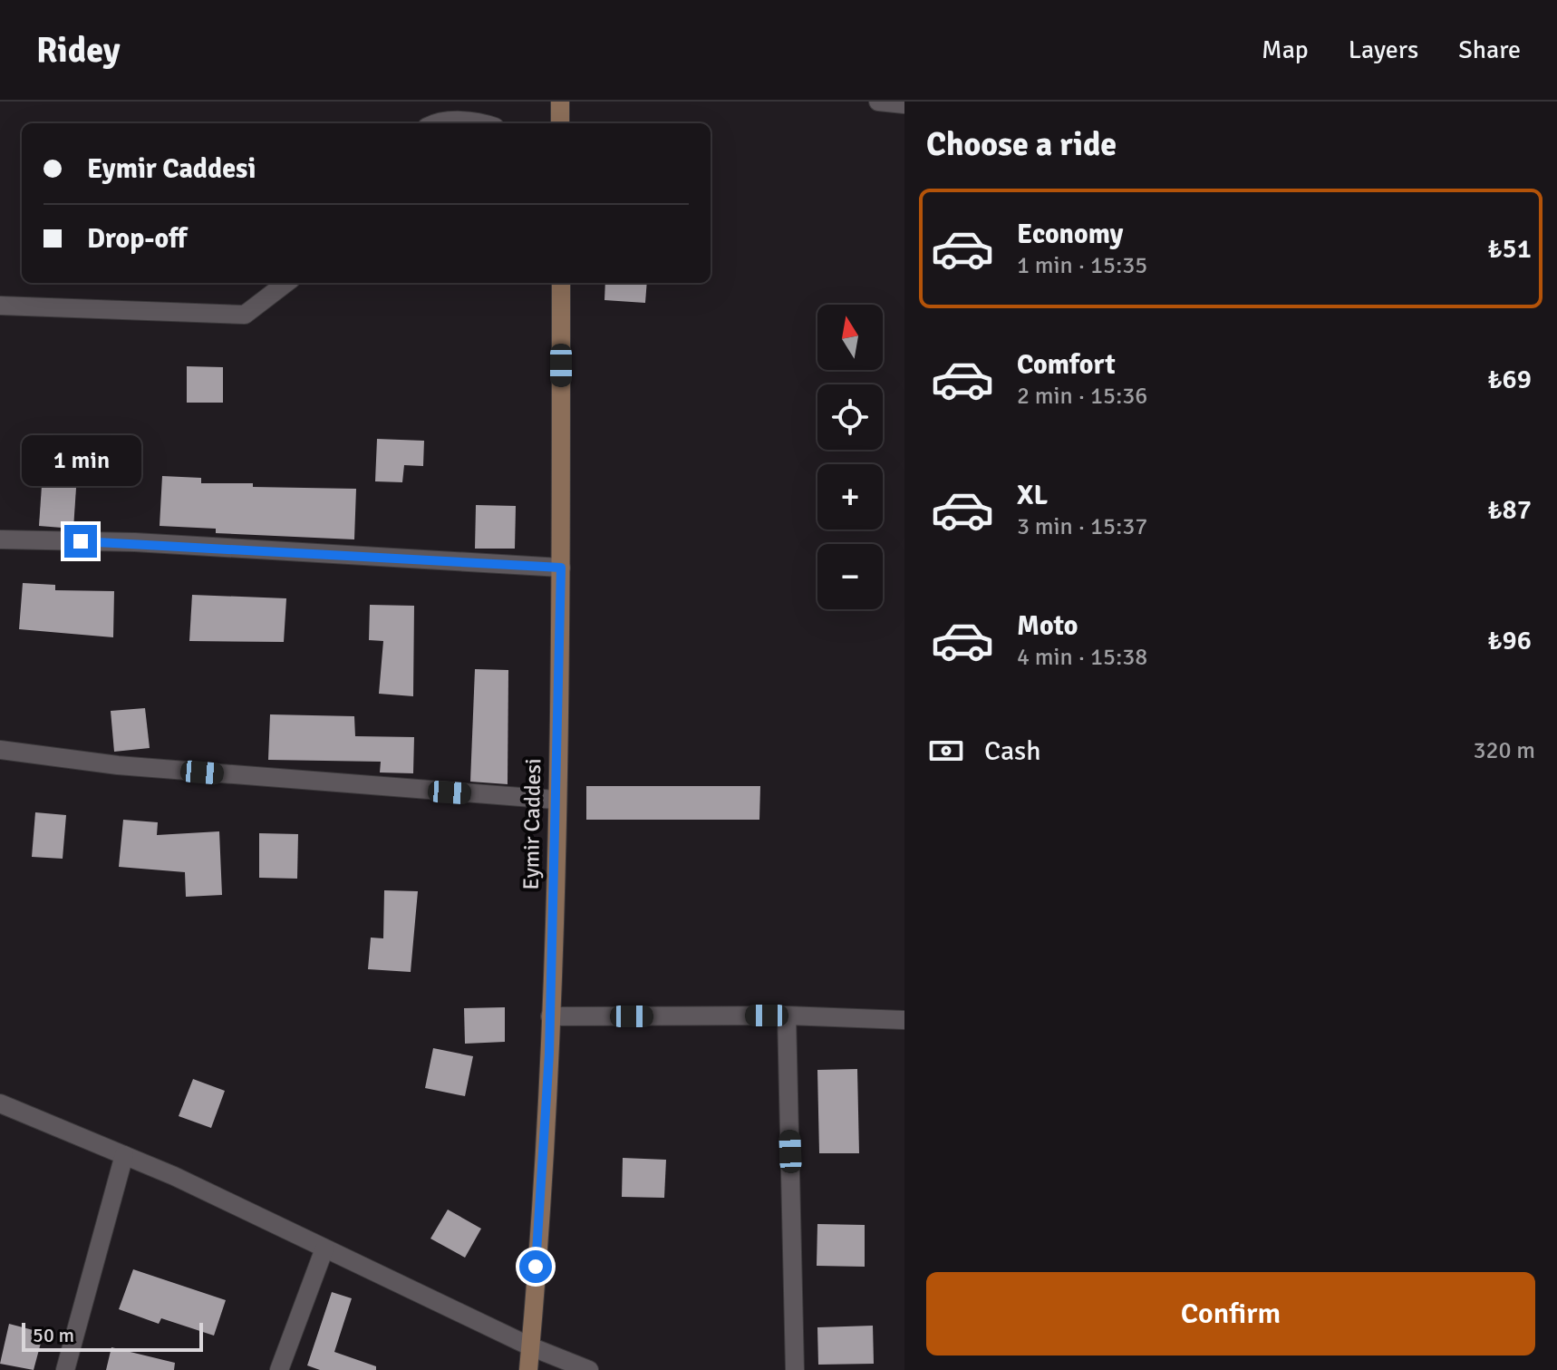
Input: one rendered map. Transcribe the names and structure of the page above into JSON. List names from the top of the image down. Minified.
{"streets":{"main road":["Eymir Caddesi"]},"scale_bar":"50 m","north":"top","page":{"header":"Ridey","nav":["Map","Layers","Share"],"heading":"Choose a ride","banner":["Eymir Caddesi","Drop-off"],"list":[{"name":"Economy","note":"1 min · 15:35","value":"₺51"},{"name":"Comfort","note":"2 min · 15:36","value":"₺69"},{"name":"XL","note":"3 min · 15:37","value":"₺87"},{"name":"Moto","note":"4 min · 15:38","value":"₺96"}],"map_buttons":["+","−"],"bubble":"1 min","pay":["Cash","320 m"],"buttons":"Confirm","scale":"50 m"}}
